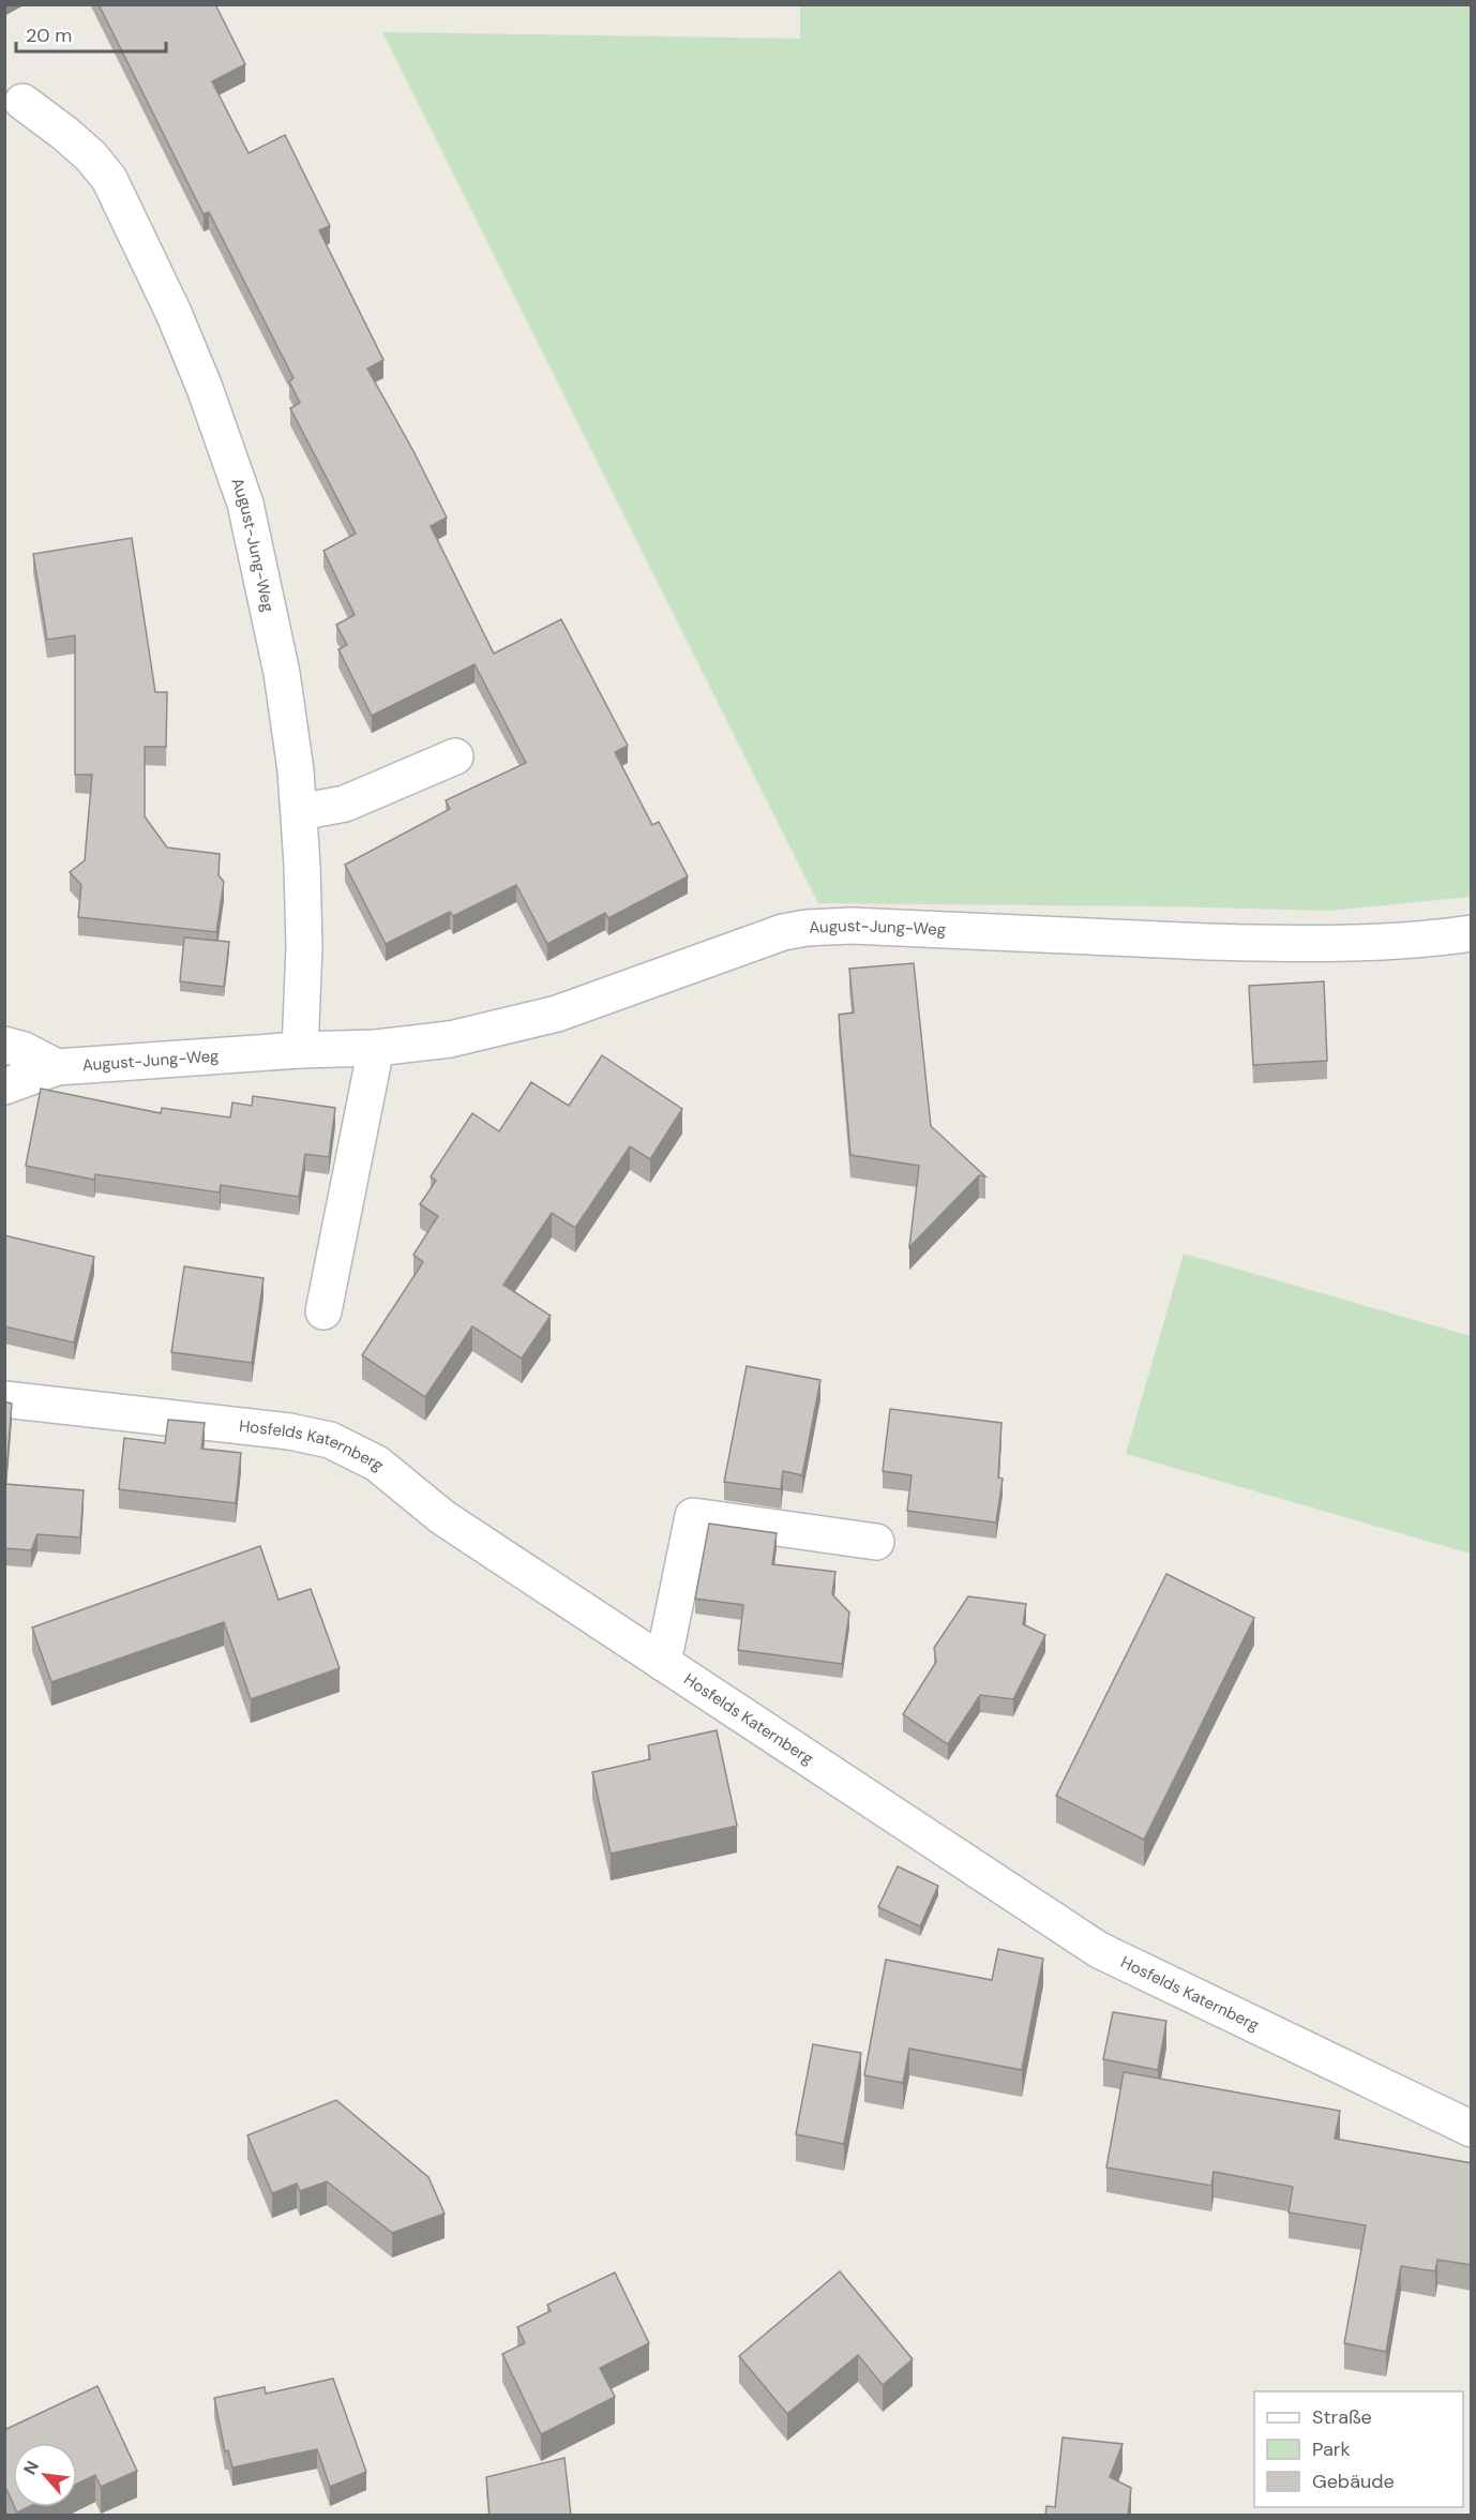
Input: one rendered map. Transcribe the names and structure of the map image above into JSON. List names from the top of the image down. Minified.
{"streets":{"street":["August-Jung-Weg","Hosfelds Katernberg"]},"legend":["Straße","Park","Gebäude"],"scale_bar":"20 m","north":"top left"}
